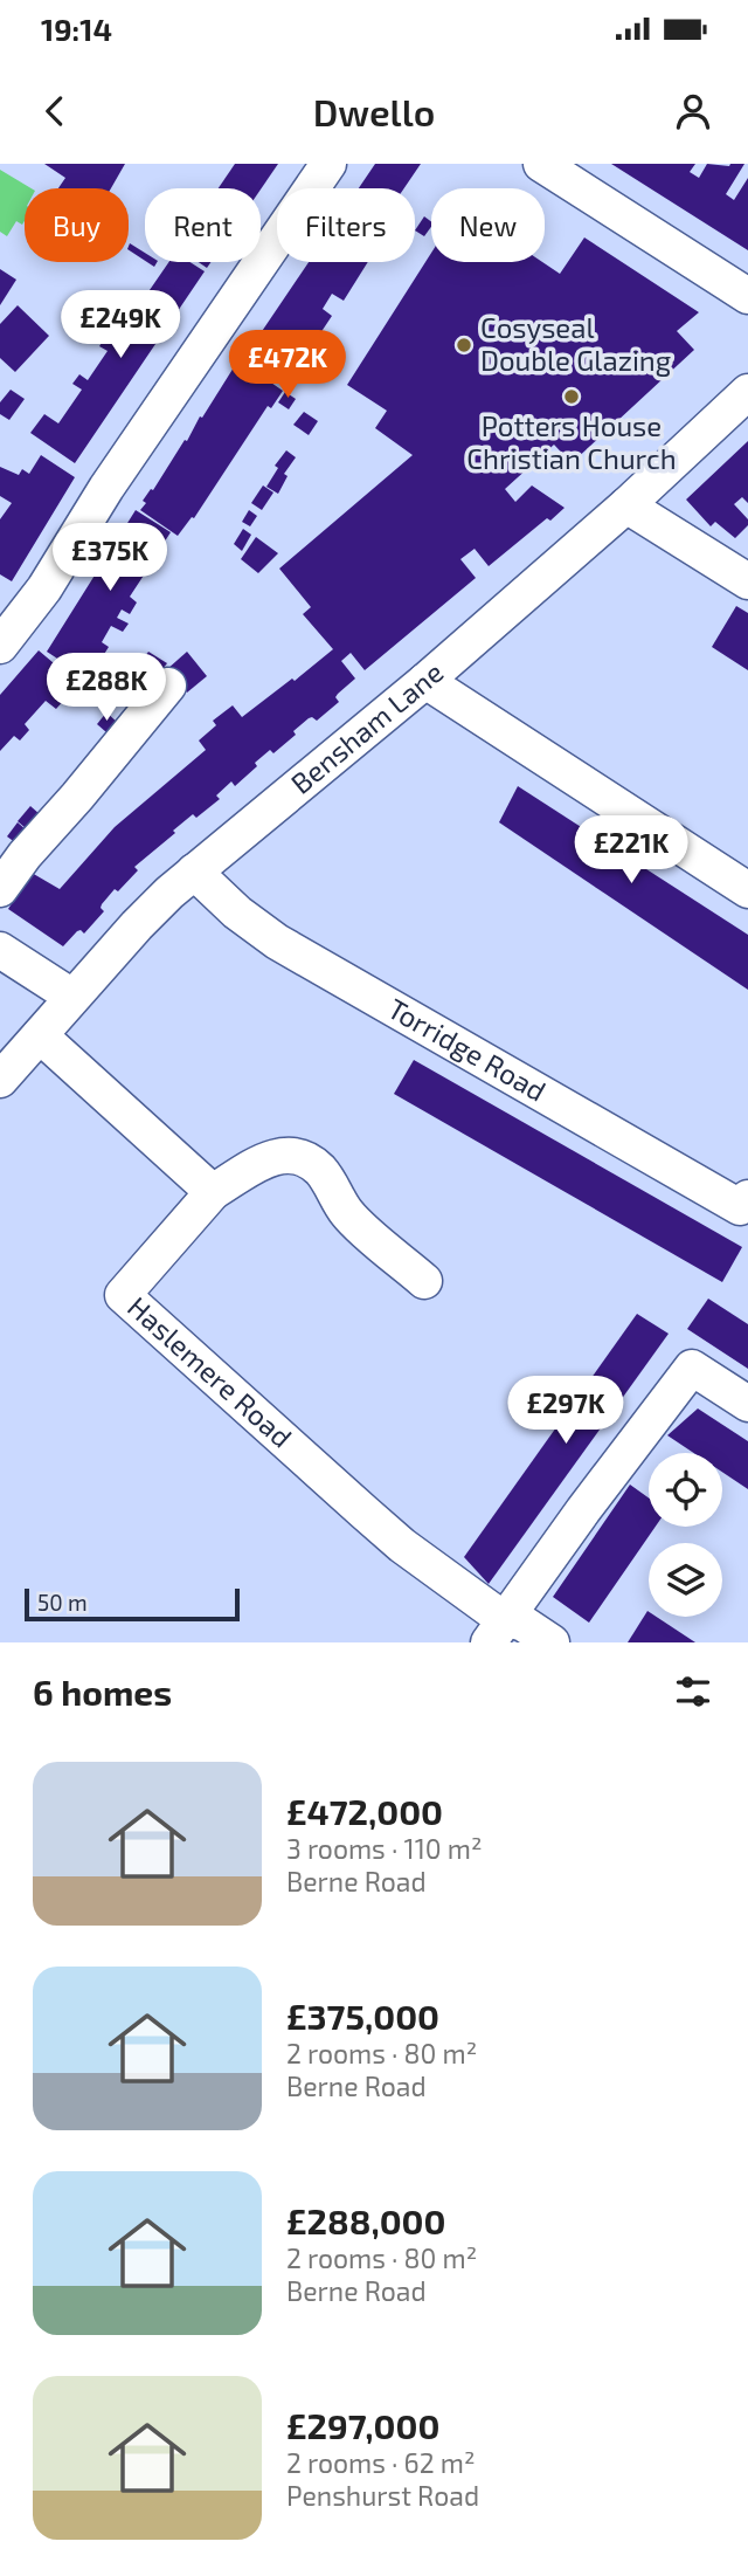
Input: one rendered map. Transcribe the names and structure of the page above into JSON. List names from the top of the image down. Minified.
{"streets":{"street":["Bensham Lane","Torridge Road","Haslemere Road"]},"crossings":[["Bensham Lane","Torridge Road"]],"places":["Cosyseal Double Glazing","Potters House Christian Church"],"scale_bar":"50 m","page":{"status":"19:14","header":"Dwello","chip":["Buy","Rent","Filters","New"],"price":["£249K","£472K","£375K","£288K","£221K","£297K"],"scale":"50 m","heading":"6 homes","list":[{"name":"£472,000","note":"3 rooms · 110 m² · Berne Road"},{"name":"£375,000","note":"2 rooms · 80 m² · Berne Road"},{"name":"£288,000","note":"2 rooms · 80 m² · Berne Road"},{"name":"£297,000","note":"2 rooms · 62 m² · Penshurst Road"}]}}
